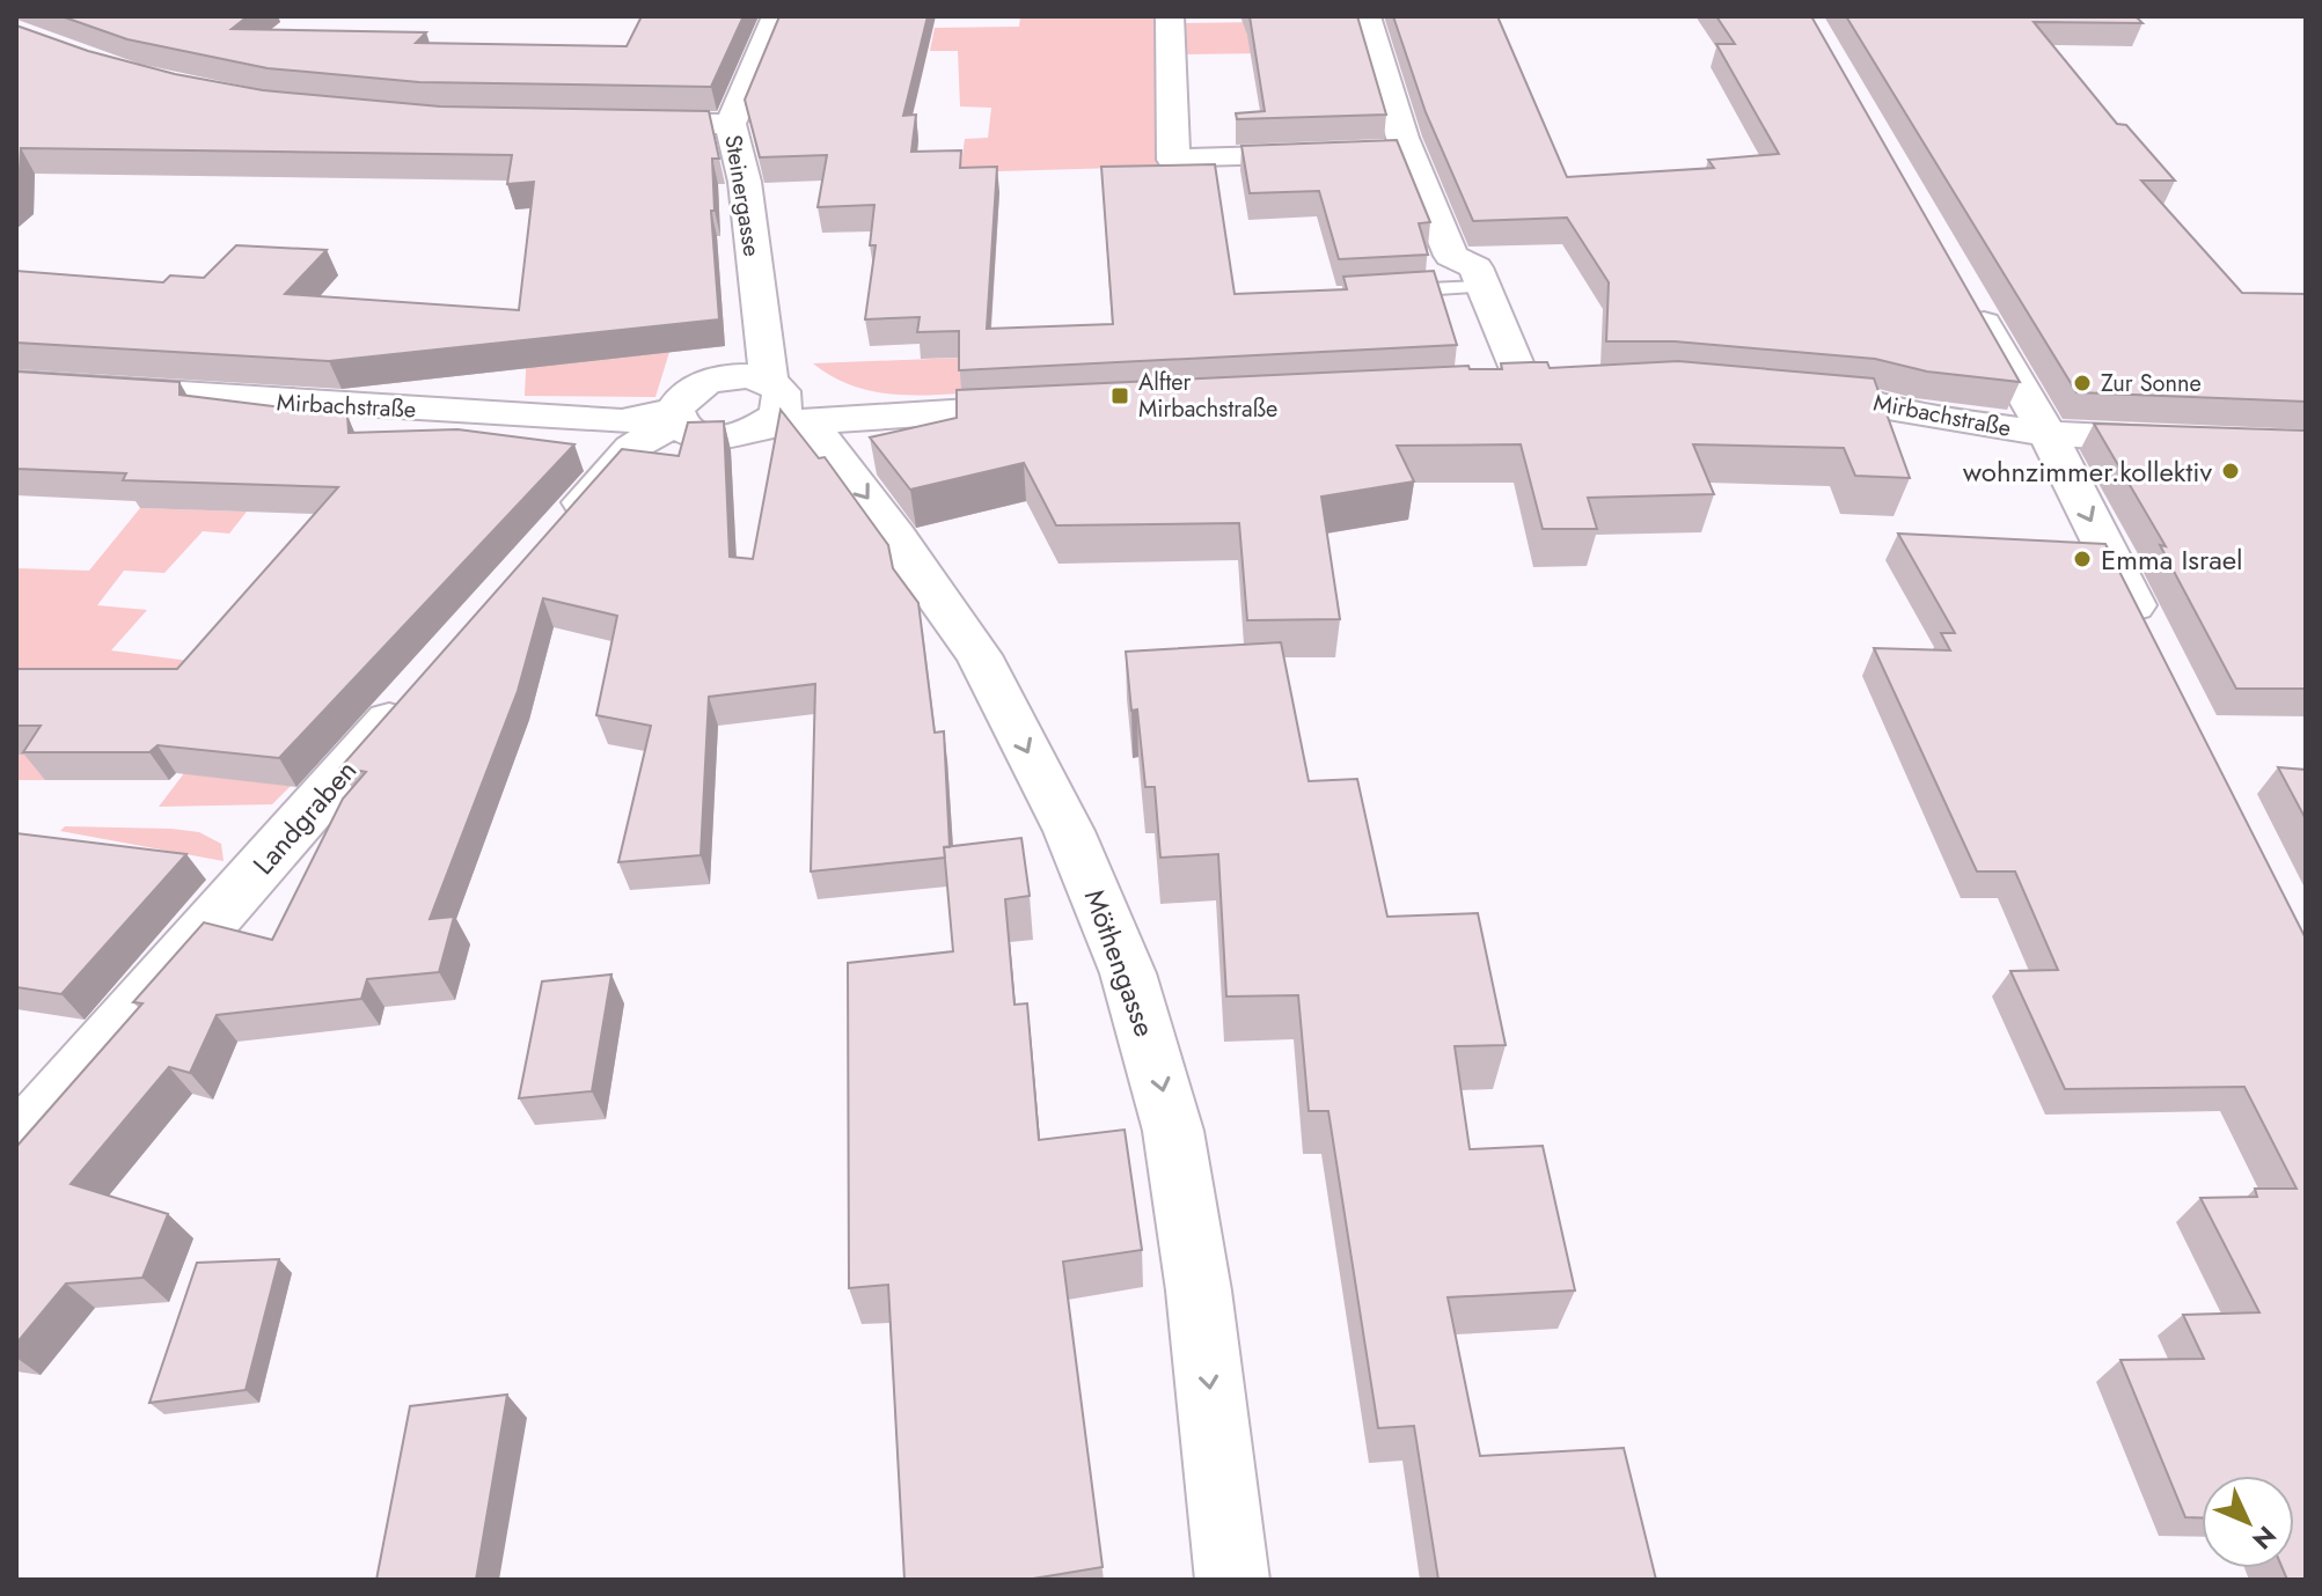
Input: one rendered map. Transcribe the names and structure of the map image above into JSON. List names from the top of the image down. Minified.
{"streets":{"street":["Steinergasse","Mirbachstraße","Landgraben","Möthengasse"]},"crossings":[["Steinergasse","Möthengasse"]],"one_way":["Möthengasse"],"places":{"other":["Zur Sonne","wohnzimmer.kollektiv","Emma Israel"],"transit":["Alfter Mirbachstraße"]},"north":"bottom right"}
